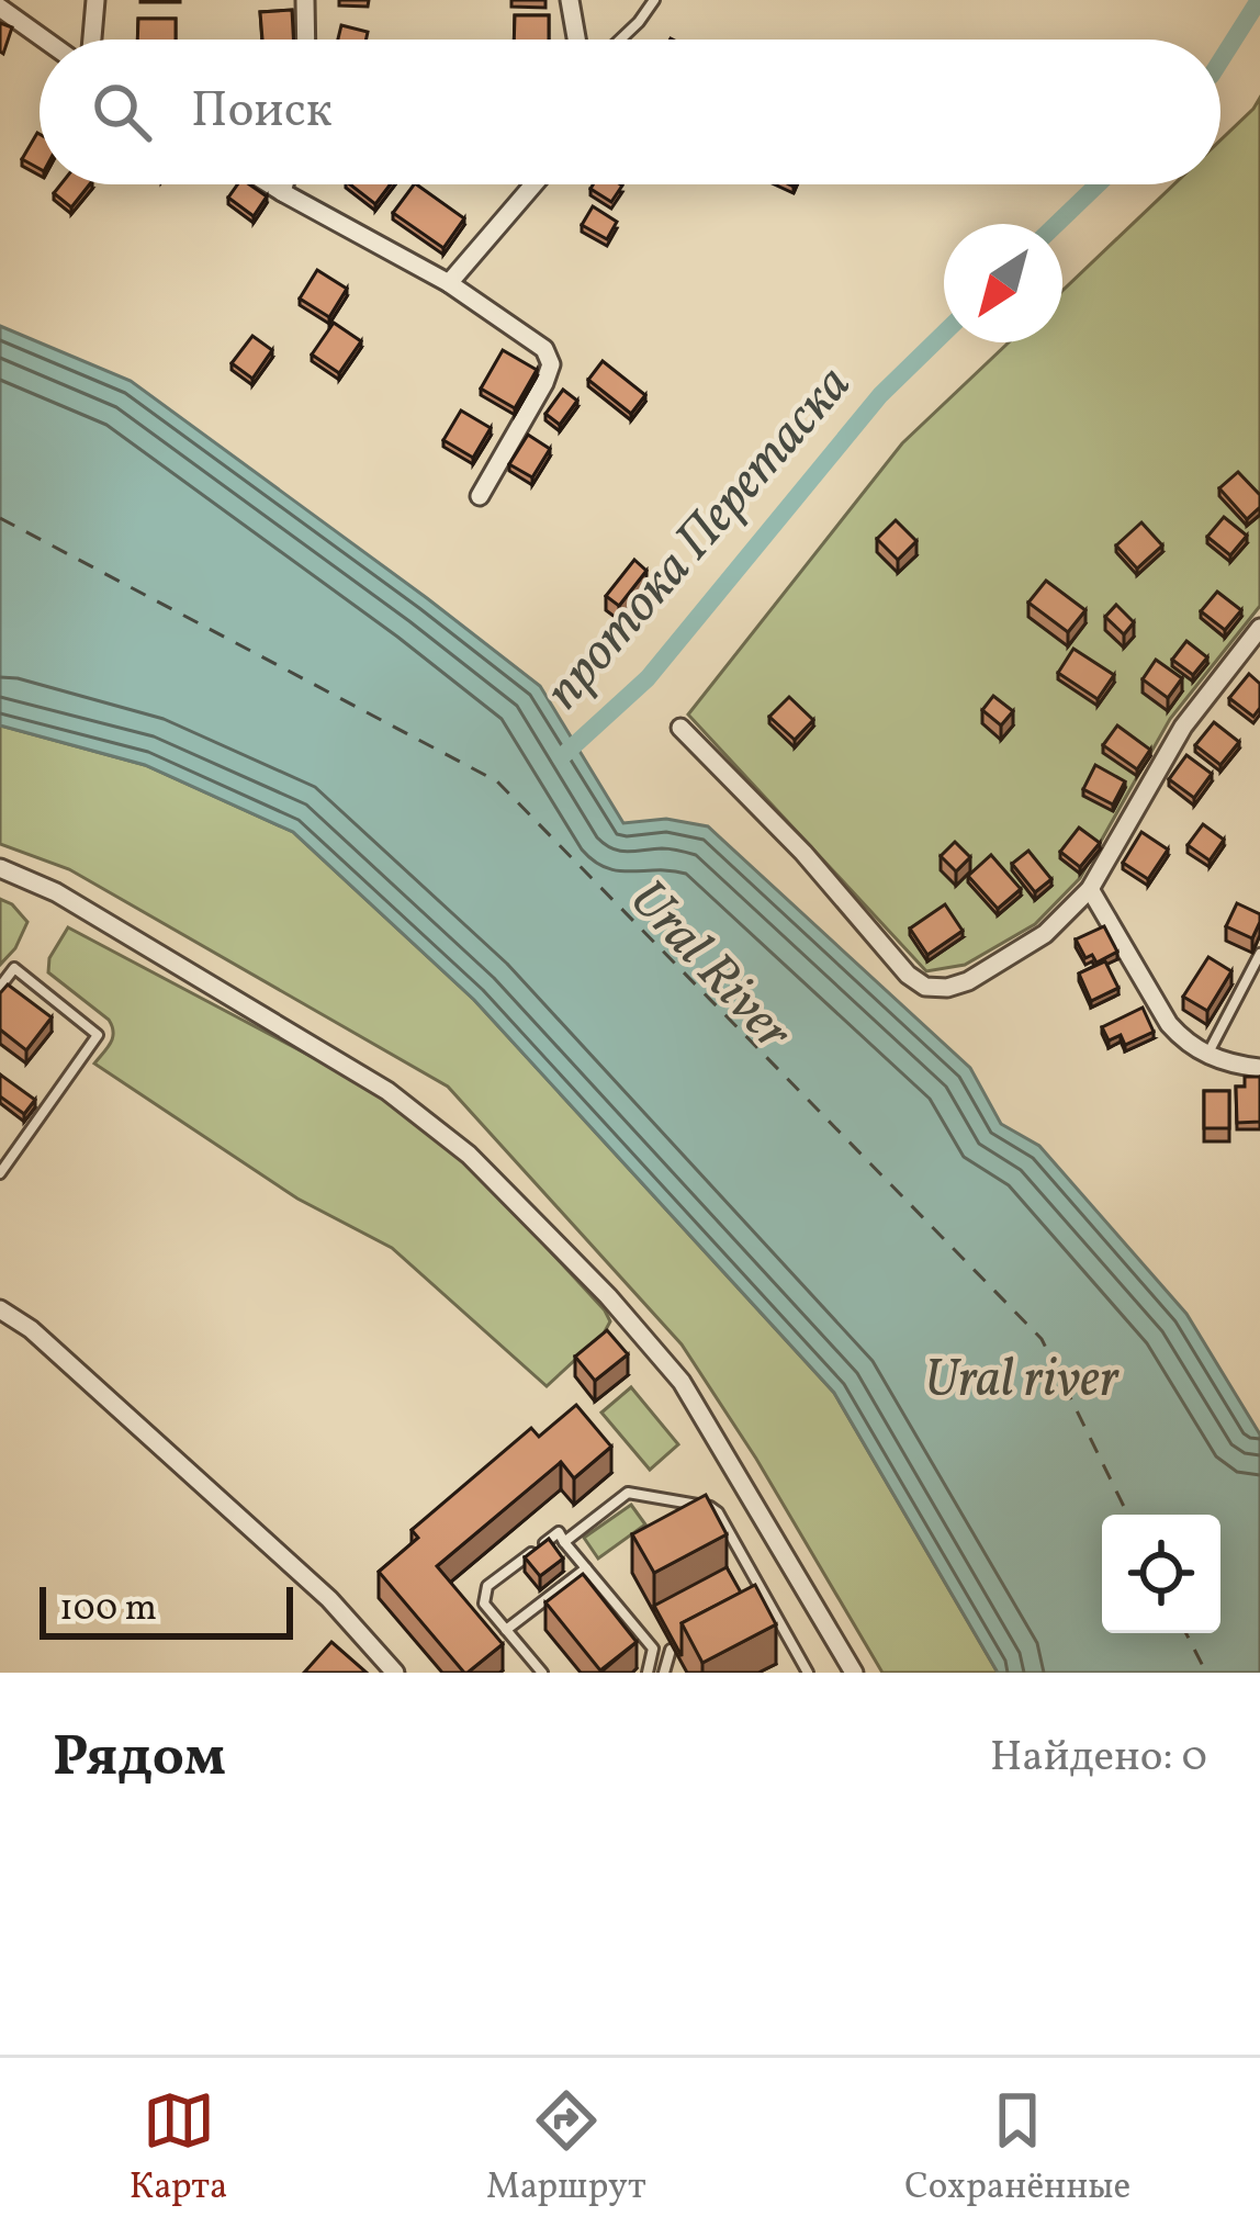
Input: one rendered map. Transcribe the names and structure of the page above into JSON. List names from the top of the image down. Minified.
{"water":["протока Перетаска","Ural River","Ural river"],"scale_bar":"100 m","north":"bottom left","page":{"search":"Поиск","scale":"100 m","heading":["Рядом","Найдено: 0"],"nav":["Карта","Маршрут","Сохранённые"]}}
